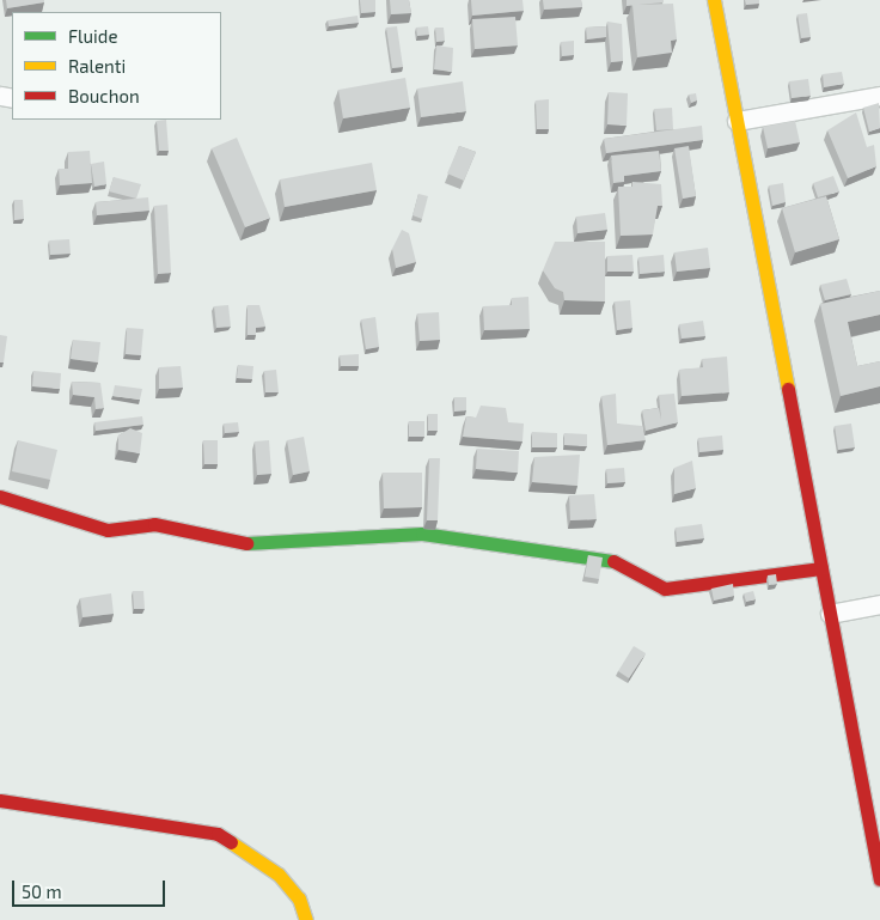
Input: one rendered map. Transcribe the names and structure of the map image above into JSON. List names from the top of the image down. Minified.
{"legend":["Fluide","Ralenti","Bouchon"],"scale_bar":"50 m"}
